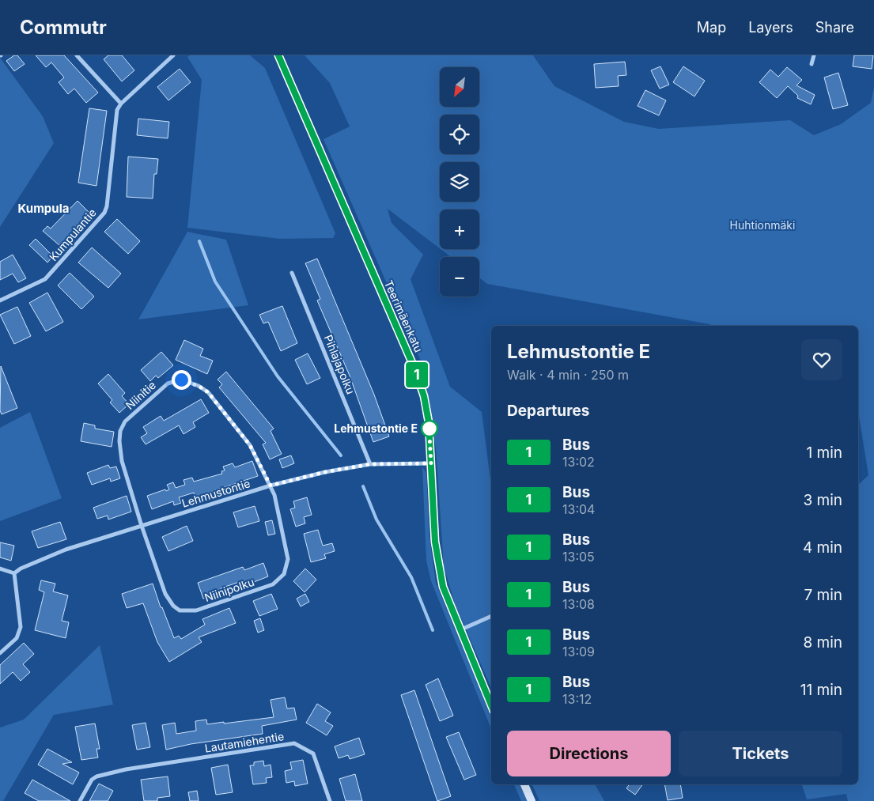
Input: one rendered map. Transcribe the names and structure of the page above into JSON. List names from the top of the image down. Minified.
{"streets":{"street":["Kumpulantie","Teerimäenkatu","Pihlajapolku","Niinitie","Lehmustontie","Niinipolku","Lautamiehentie"]},"crossings":[["Teerimäenkatu","Lehmustontie"],["Pihlajapolku","Lehmustontie"],["Niinitie","Lehmustontie"],["Niinitie","Niinipolku"],["Lehmustontie","Niinipolku"]],"districts":["Kumpula"],"parks":["Huhtionmäki"],"places":["Lehmustontie E"],"lines":["bus line 1"],"north":"bottom left","page":{"header":"Commutr","nav":["Map","Layers","Share"],"on_map":"1","map_buttons":["+","−"],"heading":[["Lehmustontie E","Walk · 4 min · 250 m"],"Departures"],"list":[{"mark":"1","name":"Bus","note":"13:02","value":"1 min"},{"mark":"1","name":"Bus","note":"13:04","value":"3 min"},{"mark":"1","name":"Bus","note":"13:05","value":"4 min"},{"mark":"1","name":"Bus","note":"13:08","value":"7 min"},{"mark":"1","name":"Bus","note":"13:09","value":"8 min"},{"mark":"1","name":"Bus","note":"13:12","value":"11 min"}],"buttons":["Directions","Tickets"]}}
